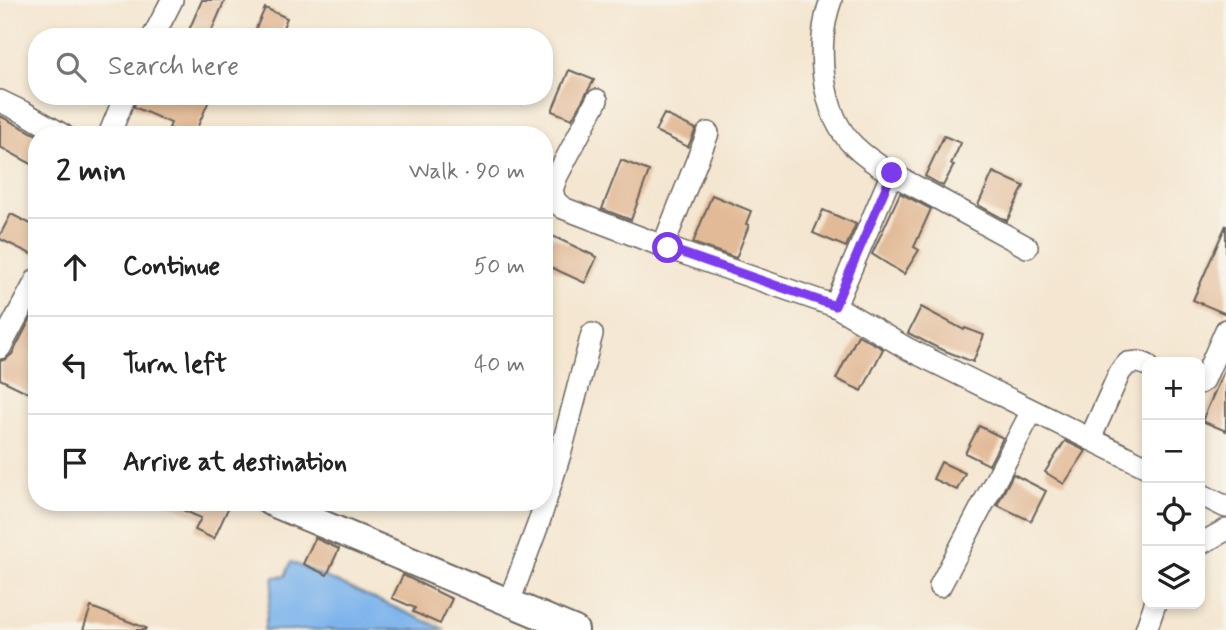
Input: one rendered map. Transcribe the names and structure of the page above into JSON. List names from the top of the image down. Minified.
{"page":{"search":"Search here","heading":["2 min","Walk · 90 m"],"list":[["Continue","50 m"],["Turn left","40 m"],"Arrive at destination"],"map_buttons":["+","−"]}}
